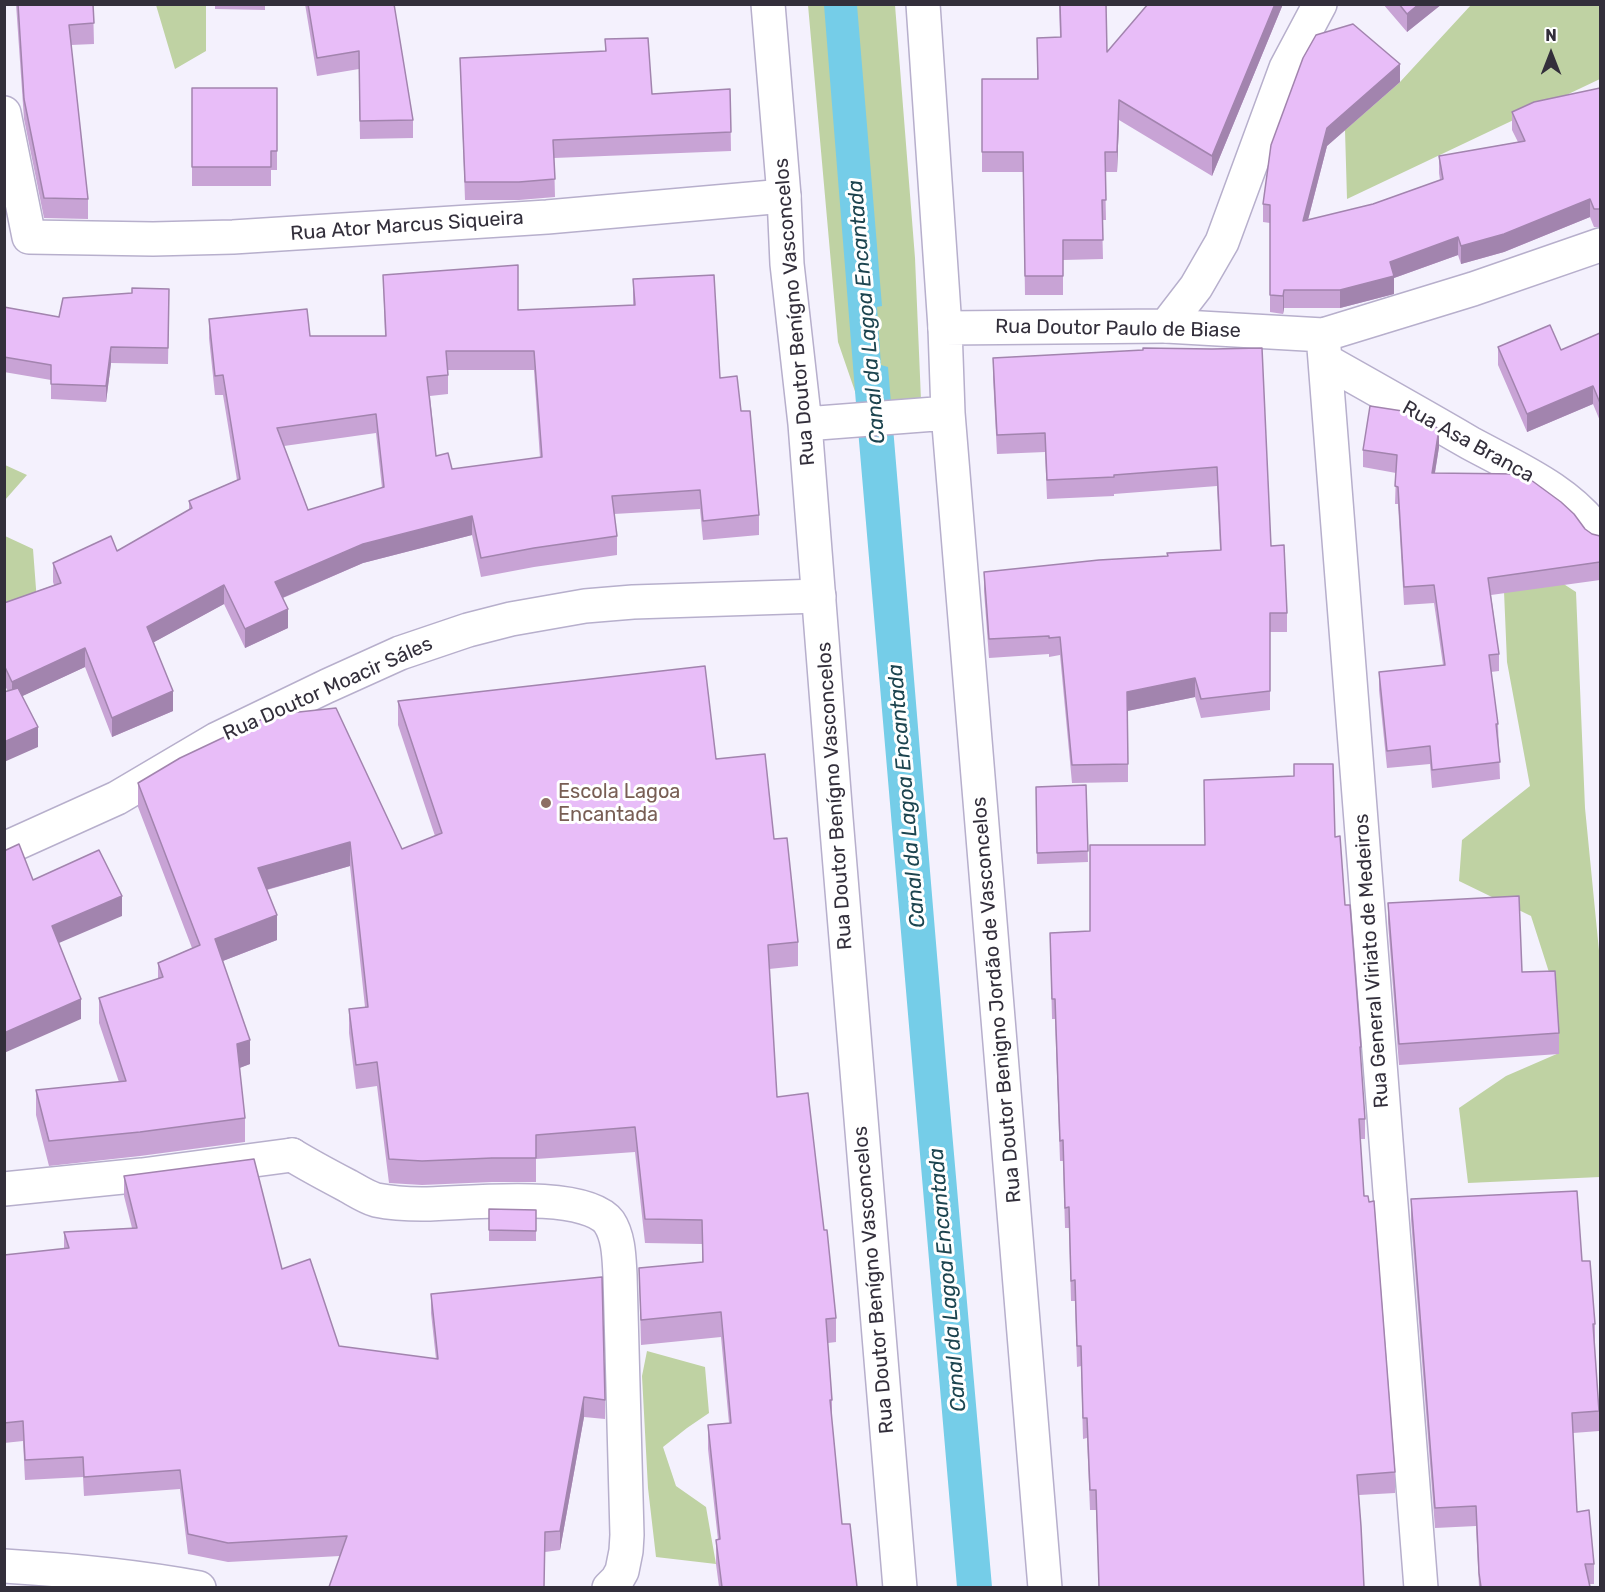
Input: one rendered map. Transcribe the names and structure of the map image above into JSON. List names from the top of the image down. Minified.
{"streets":{"street":["Rua Ator Marcus Siqueira","Rua Doutor Benígno Vasconcelos","Rua Doutor Paulo de Biase","Rua Asa Branca","Rua Doutor Moacir Sáles","Rua General Viriato de Medeiros","Rua Doutor Benigno Jordão de Vasconcelos"]},"crossings":[["Rua Ator Marcus Siqueira","Rua Doutor Benígno Vasconcelos"],["Rua Doutor Benígno Vasconcelos","Rua Doutor Moacir Sáles"],["Rua Doutor Paulo de Biase","Rua Asa Branca"],["Rua Doutor Paulo de Biase","Rua General Viriato de Medeiros"],["Rua Doutor Paulo de Biase","Rua Doutor Benigno Jordão de Vasconcelos"],["Rua Asa Branca","Rua General Viriato de Medeiros"]],"water":["Canal da Lagoa Encantada"],"places":["Escola Lagoa Encantada"],"north":"top"}
